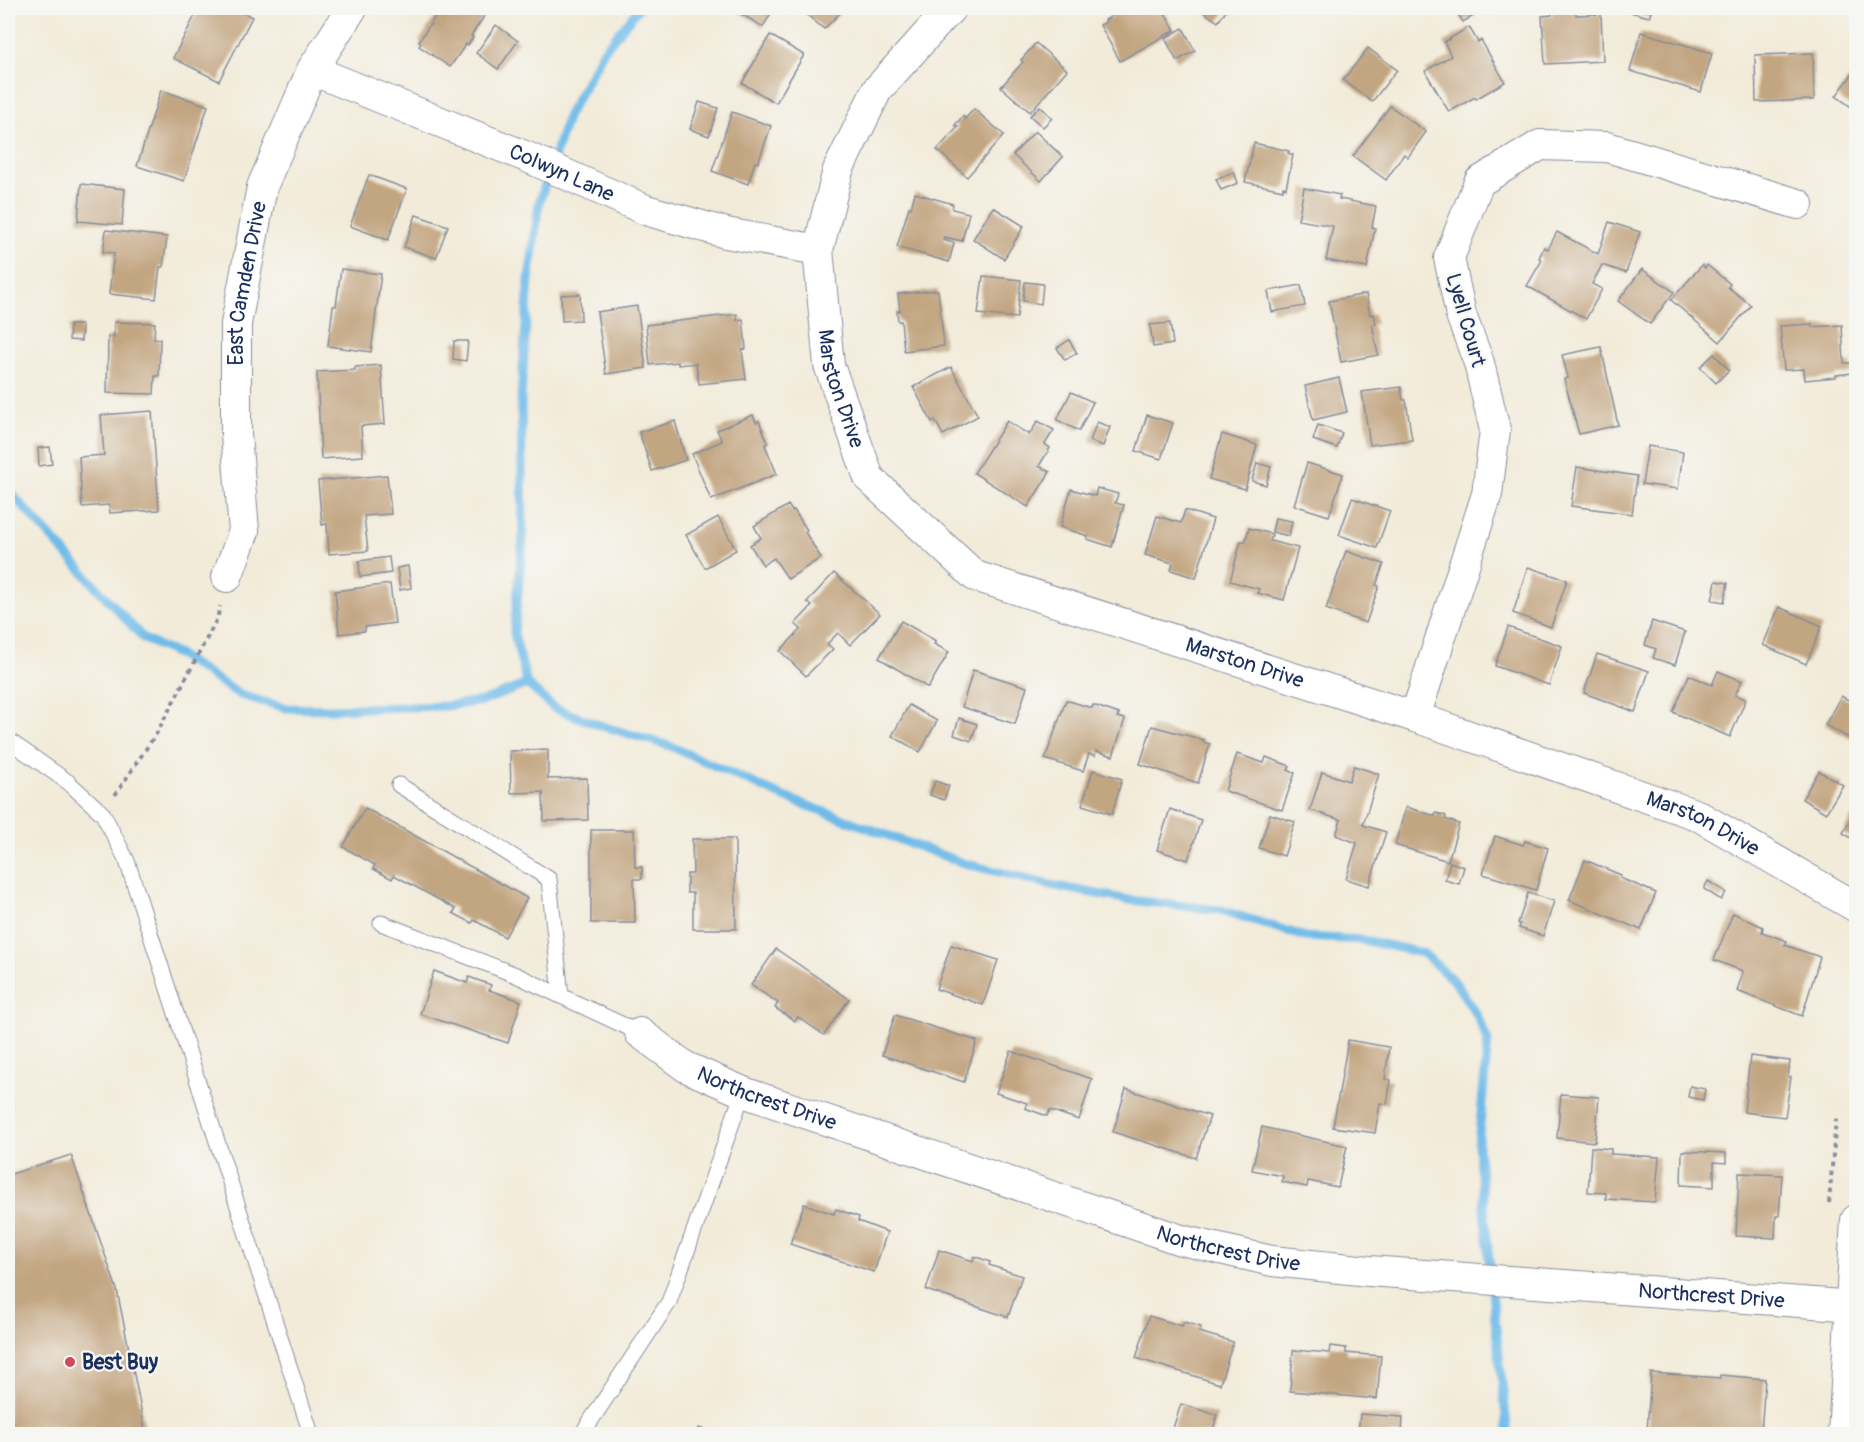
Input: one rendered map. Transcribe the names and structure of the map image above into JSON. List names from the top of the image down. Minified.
{"streets":{"street":["Colwyn Lane","East Camden Drive","Lyell Court","Marston Drive","Northcrest Drive"]},"crossings":[["Colwyn Lane","East Camden Drive"],["Colwyn Lane","Marston Drive"],["Lyell Court","Marston Drive"]],"places":["Best Buy"]}
